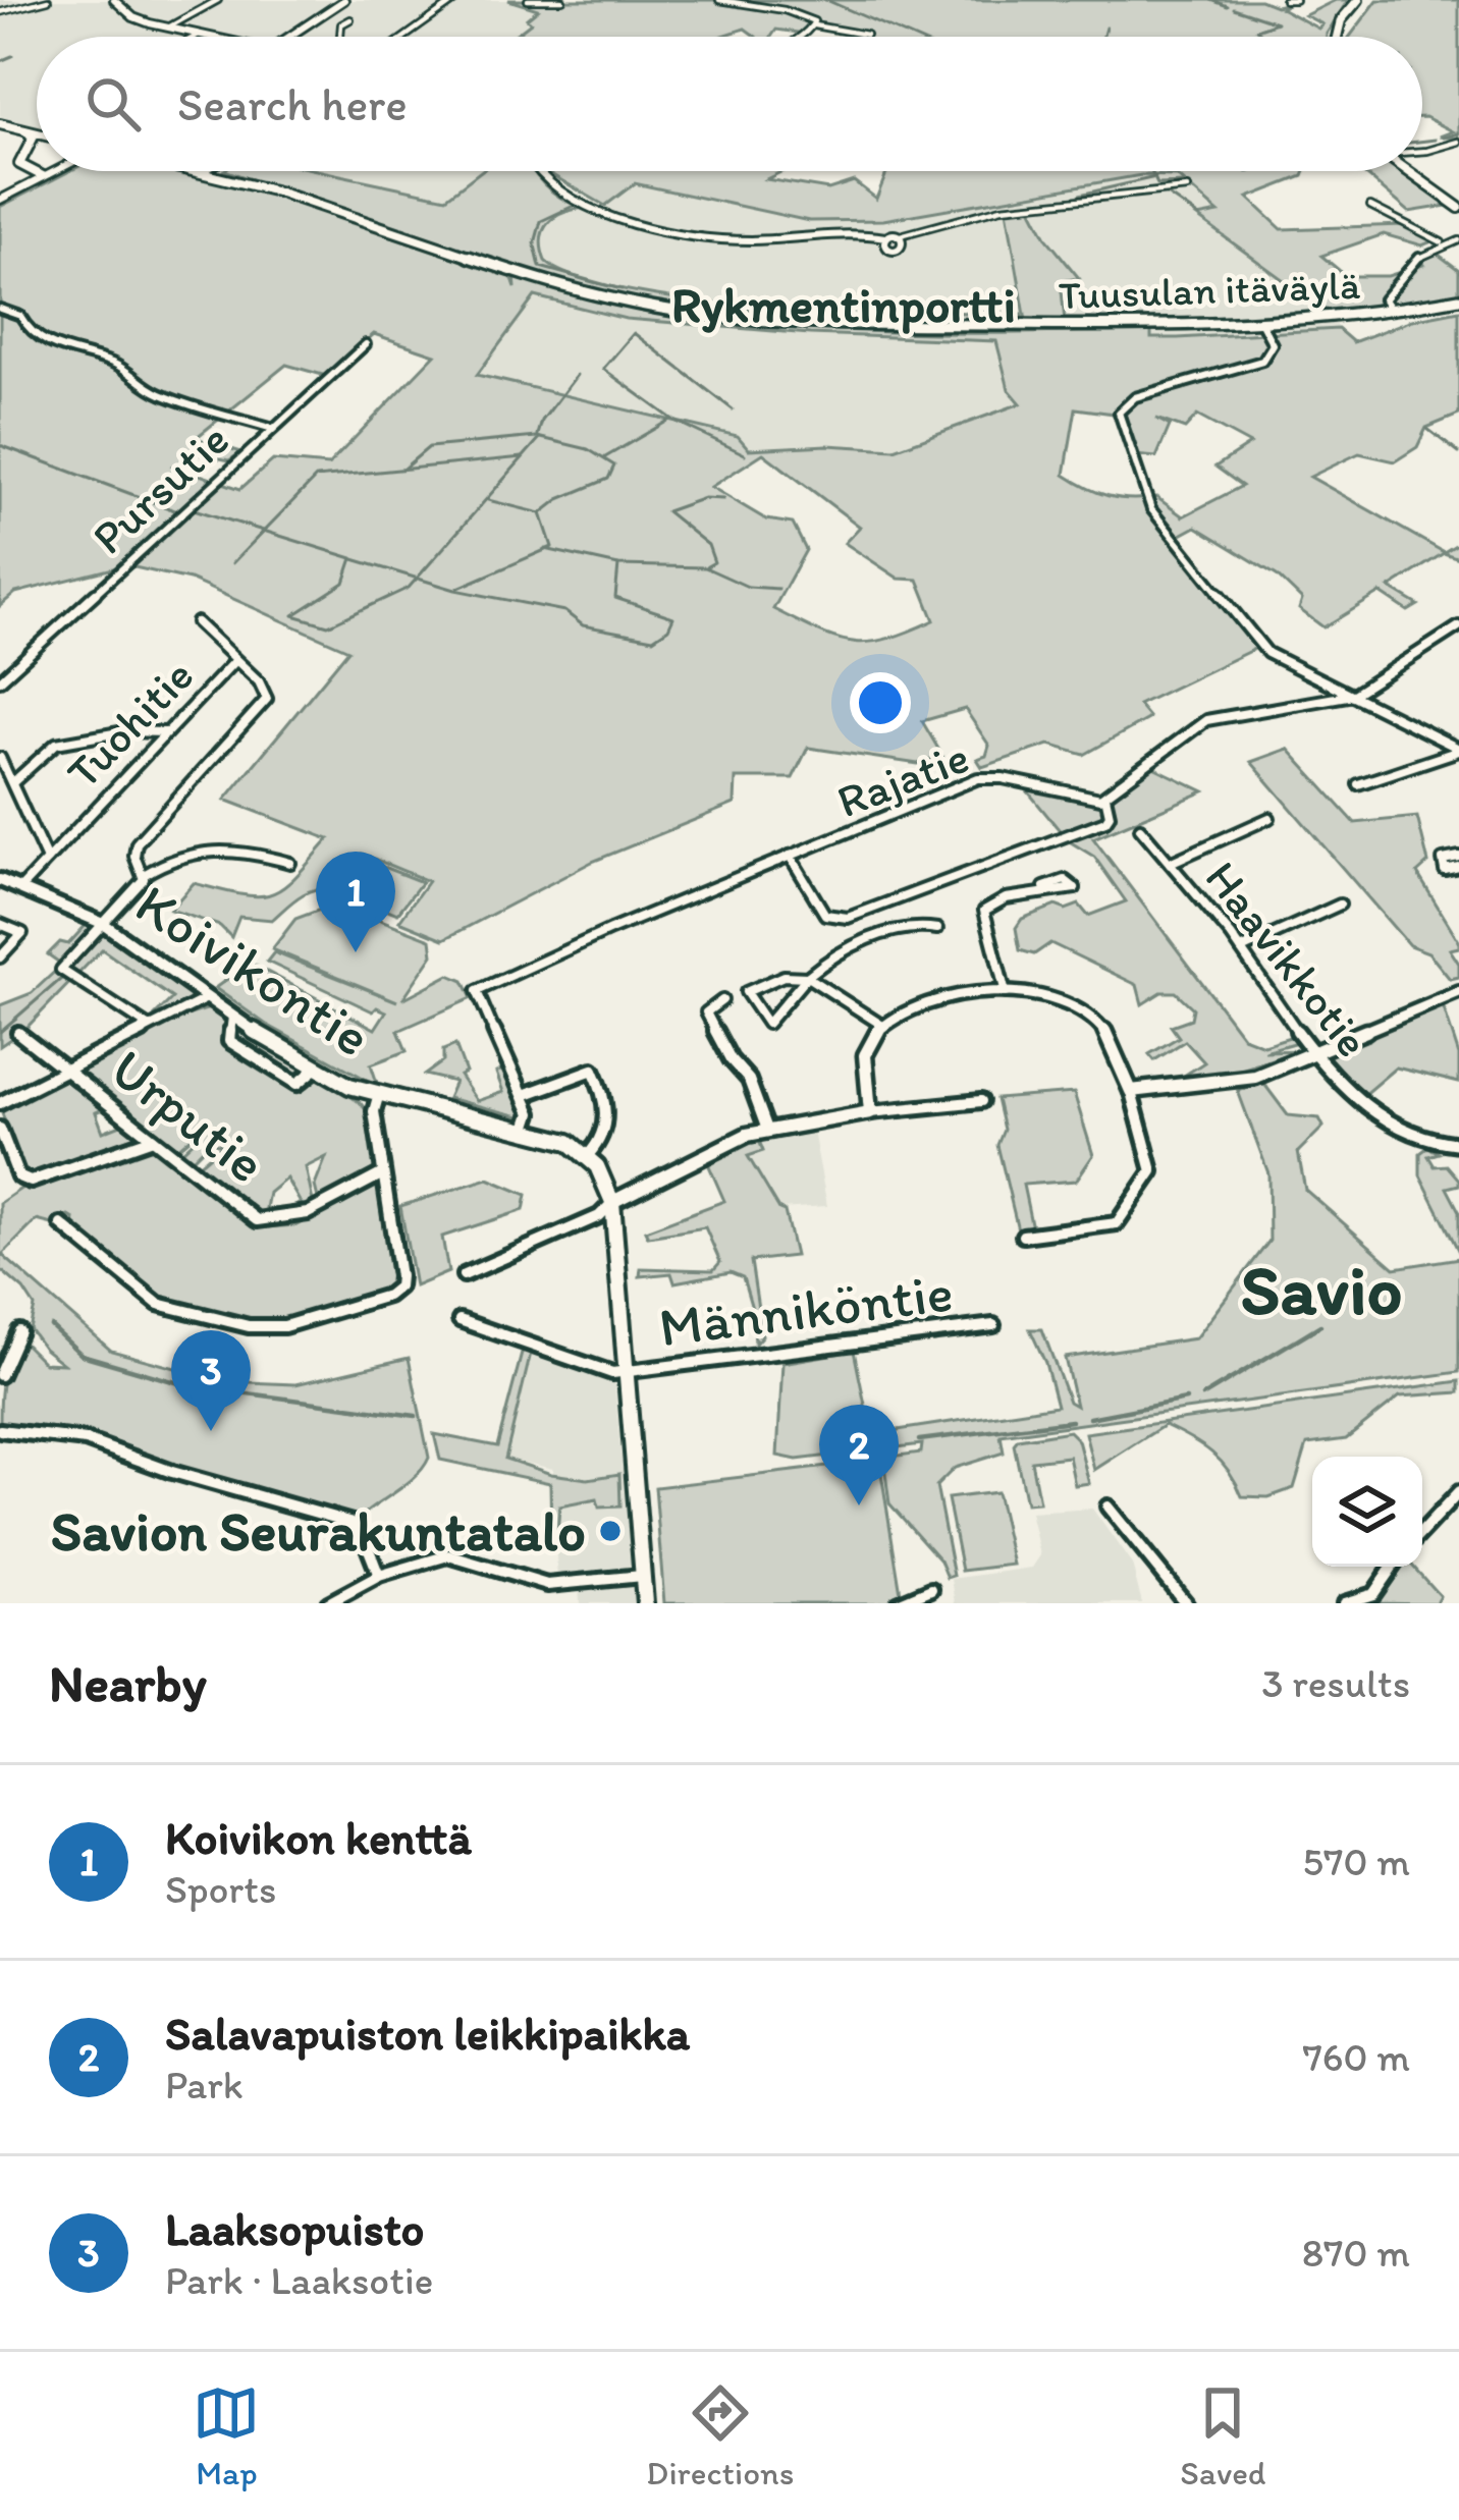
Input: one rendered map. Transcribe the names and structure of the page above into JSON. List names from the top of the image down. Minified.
{"streets":{"main road":["Tuusulan itäväylä","Koivikontie"],"street":["Pursutie","Tuohitie","Rajatie","Haavikkotie","Urputie","Männiköntie"]},"crossings":[["Tuohitie","Koivikontie"]],"districts":["Rykmentinportti","Savio"],"places":["Savion Seurakuntatalo"],"page":{"search":"Search here","pins":["1","3","2"],"heading":["Nearby","3 results"],"list":[{"mark":"1","name":"Koivikon kenttä","note":"Sports","value":"570 m"},{"mark":"2","name":"Salavapuiston leikkipaikka","note":"Park","value":"760 m"},{"mark":"3","name":"Laaksopuisto","note":"Park · Laaksotie","value":"870 m"}],"nav":["Map","Directions","Saved"]}}
